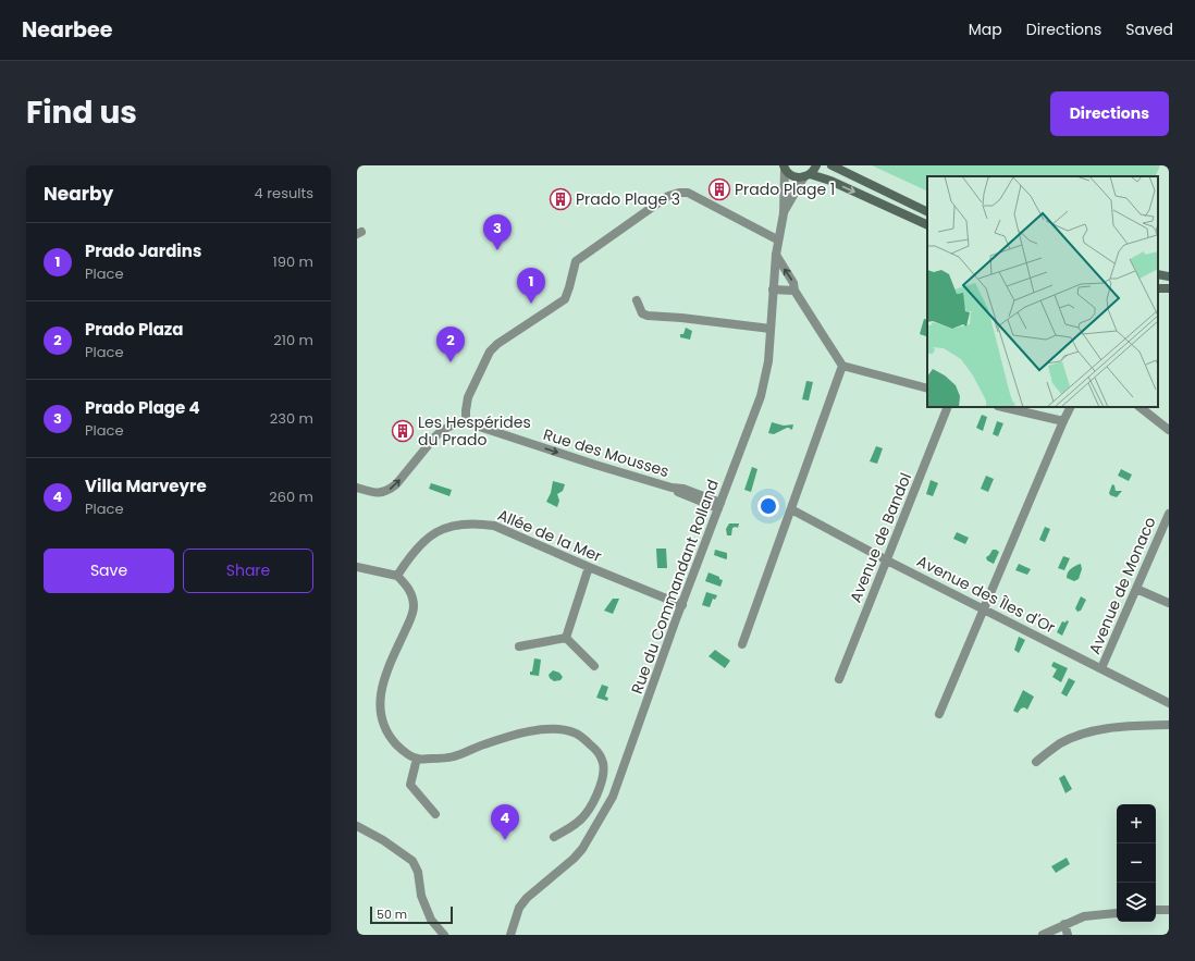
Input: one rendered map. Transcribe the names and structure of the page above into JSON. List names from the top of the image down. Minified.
{"streets":{"street":["Rue des Mousses","Allée de la Mer","Avenue de Bandol","Avenue de Monaco","Rue du Commandant Rolland","Avenue des Îles d'Or"]},"crossings":[["Rue des Mousses","Rue du Commandant Rolland"],["Allée de la Mer","Rue du Commandant Rolland"],["Avenue de Bandol","Avenue des Îles d'Or"],["Avenue de Monaco","Avenue des Îles d'Or"]],"one_way":["Rue des Mousses"],"places":{"building":["Prado Plage 1","Prado Plage 3","Les Hespérides du Prado"]},"scale_bar":"50 m","page":{"header":"Nearbee","nav":["Map","Directions","Saved"],"title":"Find us","buttons":["Directions",["Save","Share"]],"heading":["Nearby","4 results"],"pins":["3","1","2","4"],"list":[{"mark":"1","name":"Prado Jardins","note":"Place","value":"190 m"},{"mark":"2","name":"Prado Plaza","note":"Place","value":"210 m"},{"mark":"3","name":"Prado Plage 4","note":"Place","value":"230 m"},{"mark":"4","name":"Villa Marveyre","note":"Place","value":"260 m"}],"map_buttons":["+","−"],"scale":"50 m"}}
